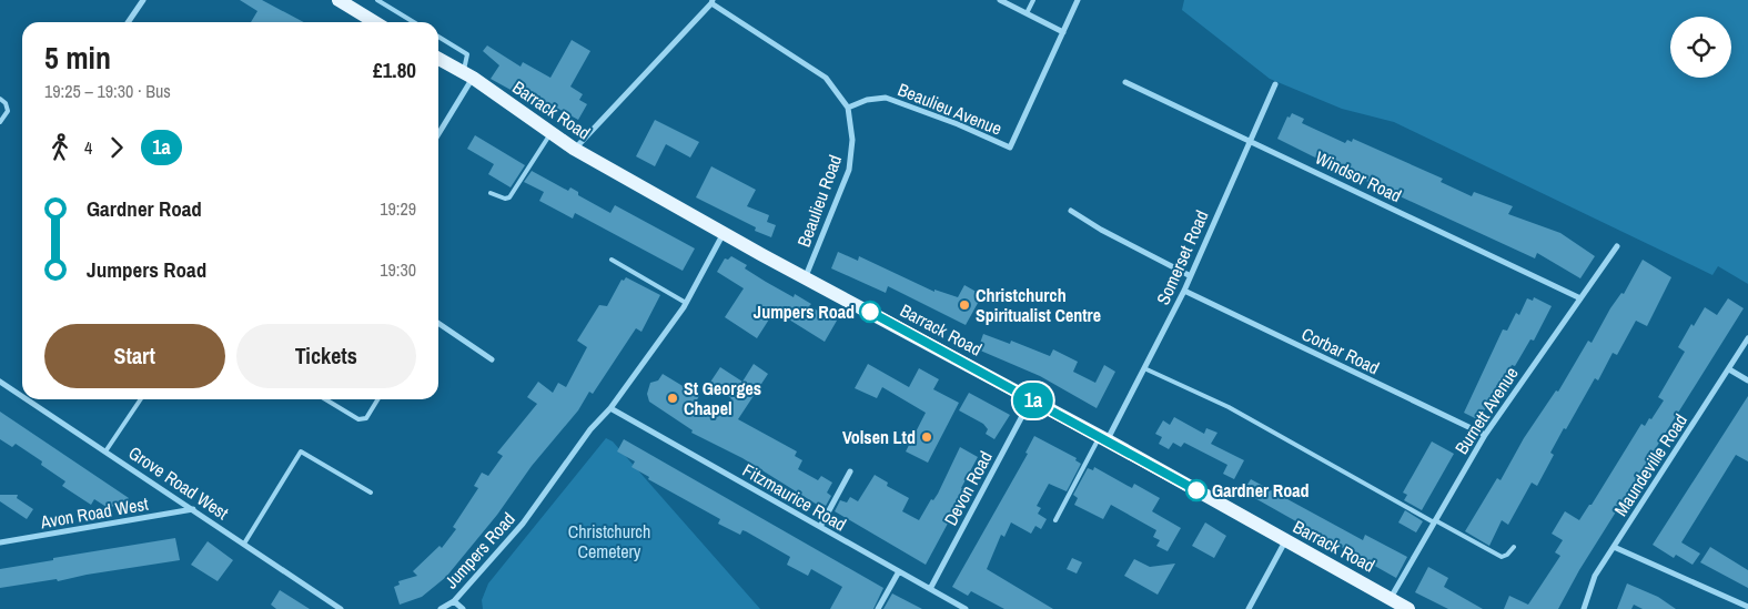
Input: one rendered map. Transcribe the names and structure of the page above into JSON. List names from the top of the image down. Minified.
{"streets":{"main road":["Barrack Road"],"street":["Beaulieu Avenue","Windsor Road","Beaulieu Road","Somerset Road","Corbar Road","Burnett Avenue","Maundeville Road","Grove Road West","Devon Road","Fitzmaurice Road","Avon Road West","Jumpers Road"]},"crossings":[["Beaulieu Avenue","Beaulieu Road"],["Barrack Road","Beaulieu Road"],["Barrack Road","Somerset Road"],["Barrack Road","Burnett Avenue"],["Barrack Road","Devon Road"],["Barrack Road","Jumpers Road"],["Windsor Road","Somerset Road"],["Windsor Road","Burnett Avenue"],["Somerset Road","Corbar Road"],["Corbar Road","Burnett Avenue"],["Grove Road West","Avon Road West"],["Devon Road","Fitzmaurice Road"],["Fitzmaurice Road","Jumpers Road"]],"parks":["Christchurch Cemetery"],"places":["Christchurch Spiritualist Centre","Jumpers Road","St Georges Chapel","Volsen Ltd","Gardner Road"],"lines":["bus line 1a"],"page":{"on_map":"1a","heading":["5 min","19:25 – 19:30 · Bus","£1.80"],"legs":["4","1a"],"list":[{"name":"Gardner Road","value":"19:29"},{"name":"Jumpers Road","value":"19:30"}],"buttons":["Start","Tickets"]}}
